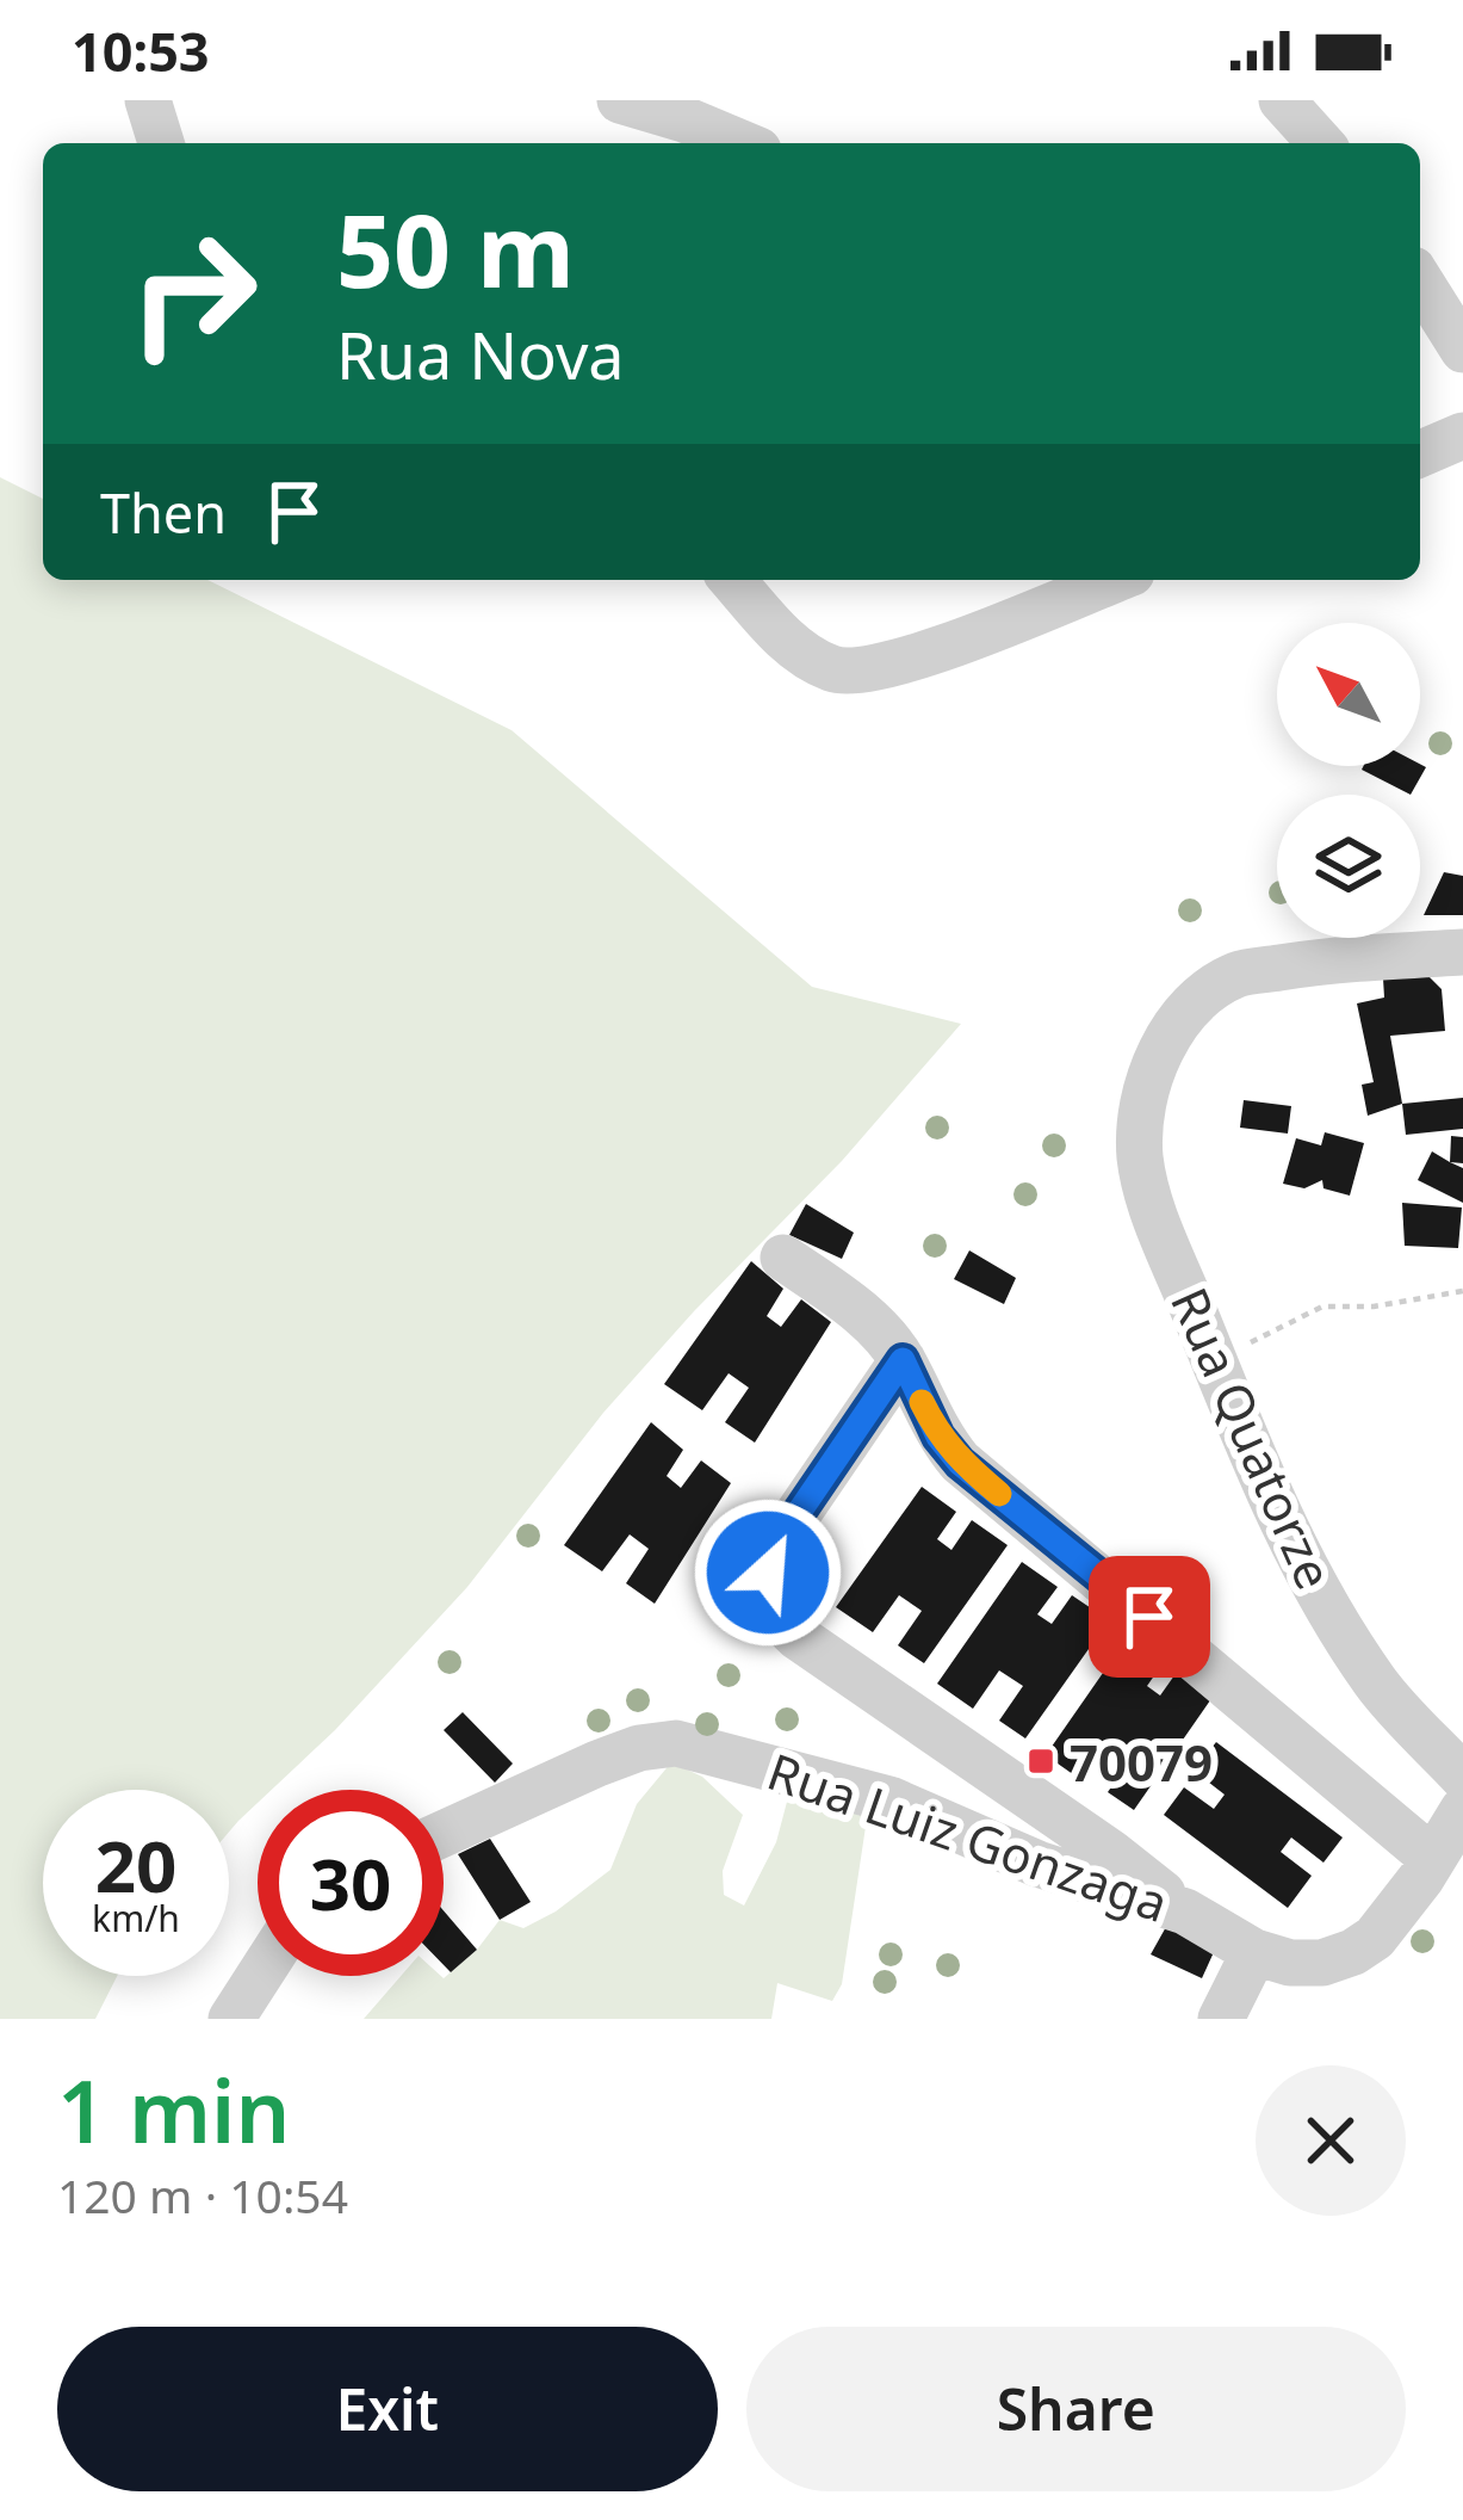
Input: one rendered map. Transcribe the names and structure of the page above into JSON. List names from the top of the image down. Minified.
{"streets":{"street":["Rua Quatorze","Rua Luiz Gonzaga"]},"places":{"transit":["70079"]},"north":"top left","page":{"status":"10:53","turn":["50 m","Rua Nova"],"then":"Then","speed":"20 km/h","limit":"30","heading":["1 min","120 m · 10:54"],"buttons":["Exit","Share"]}}
